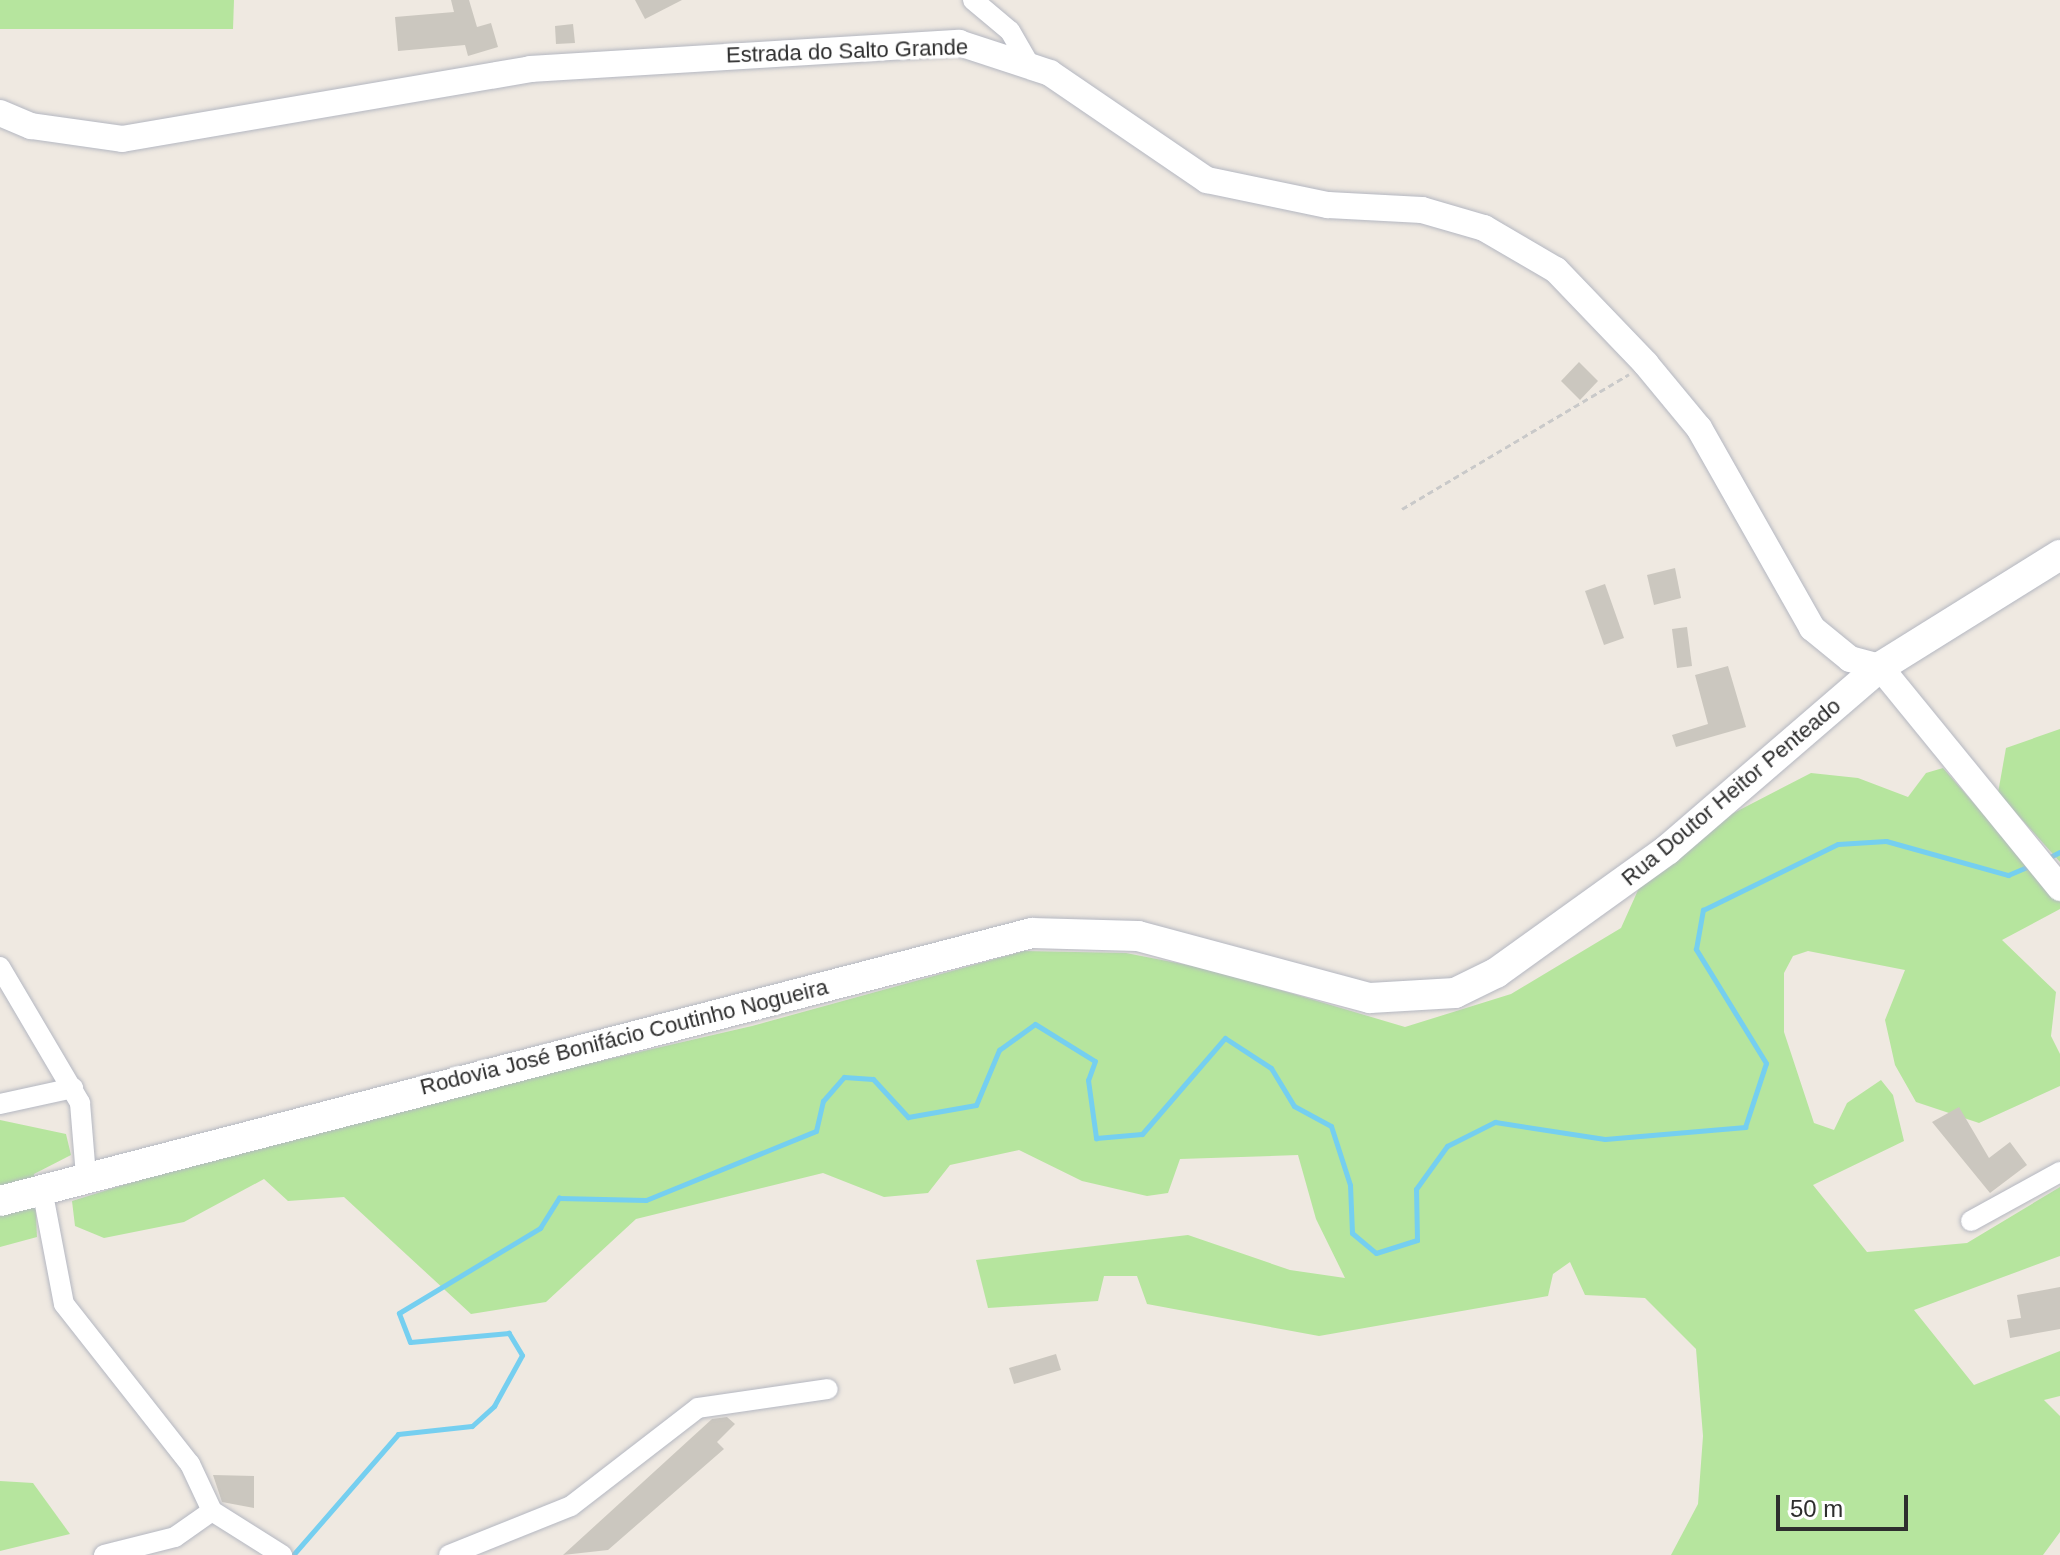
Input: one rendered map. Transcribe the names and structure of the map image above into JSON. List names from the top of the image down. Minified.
{"streets":{"main road":["Rua Doutor Heitor Penteado","Rodovia José Bonifácio Coutinho Nogueira"],"street":["Estrada do Salto Grande"]},"crossings":[["Estrada do Salto Grande","Rua Doutor Heitor Penteado"],["Rua Doutor Heitor Penteado","Rodovia José Bonifácio Coutinho Nogueira"]],"scale_bar":"50 m"}
